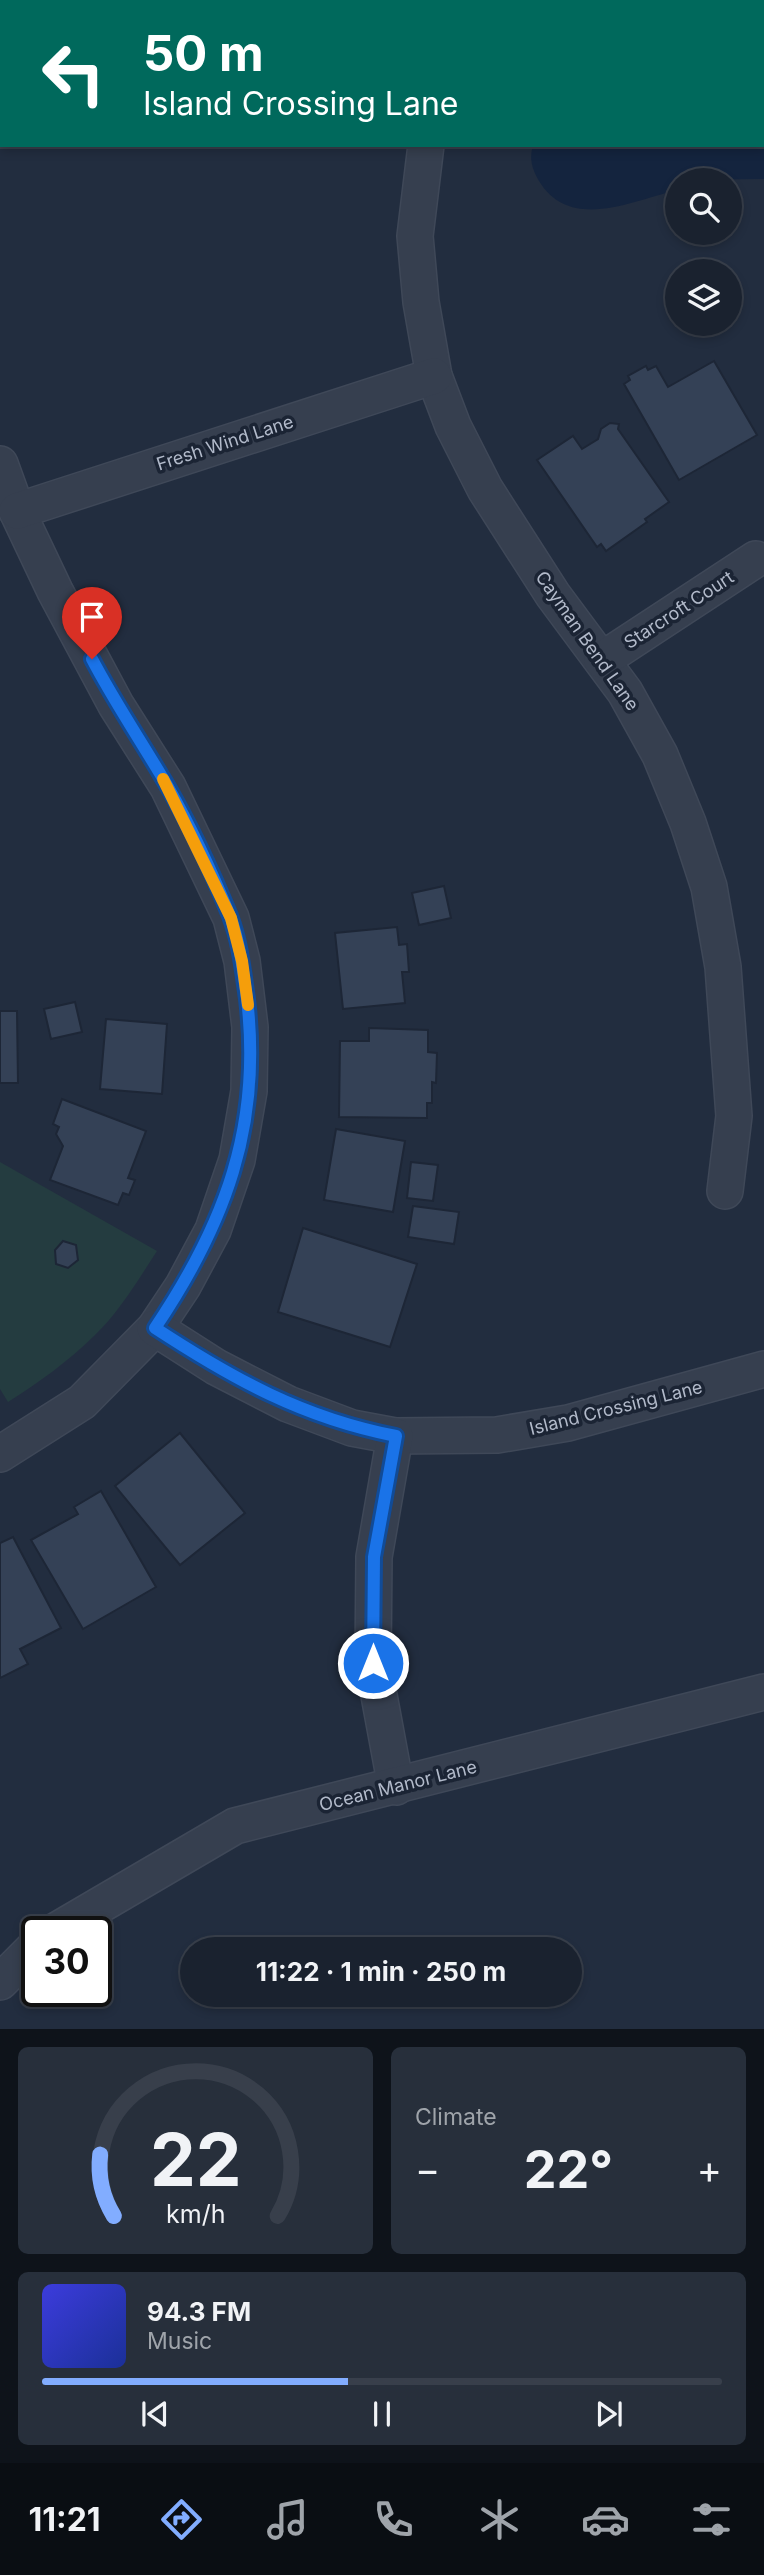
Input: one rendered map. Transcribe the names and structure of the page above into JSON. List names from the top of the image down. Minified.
{"streets":{"street":["Fresh Wind Lane","Starcroft Court","Cayman Bend Lane","Island Crossing Lane","Ocean Manor Lane"]},"crossings":[["Fresh Wind Lane","Cayman Bend Lane"],["Starcroft Court","Cayman Bend Lane"]],"page":{"turn":["50 m","Island Crossing Lane"],"limit":"30","trip":"11:22 · 1 min · 250 m","tile":"Climate","heat":["−","22°","+"],"song":["94.3 FM","Music"],"tabs":"11:21","gauge":["22","km/h"]}}
